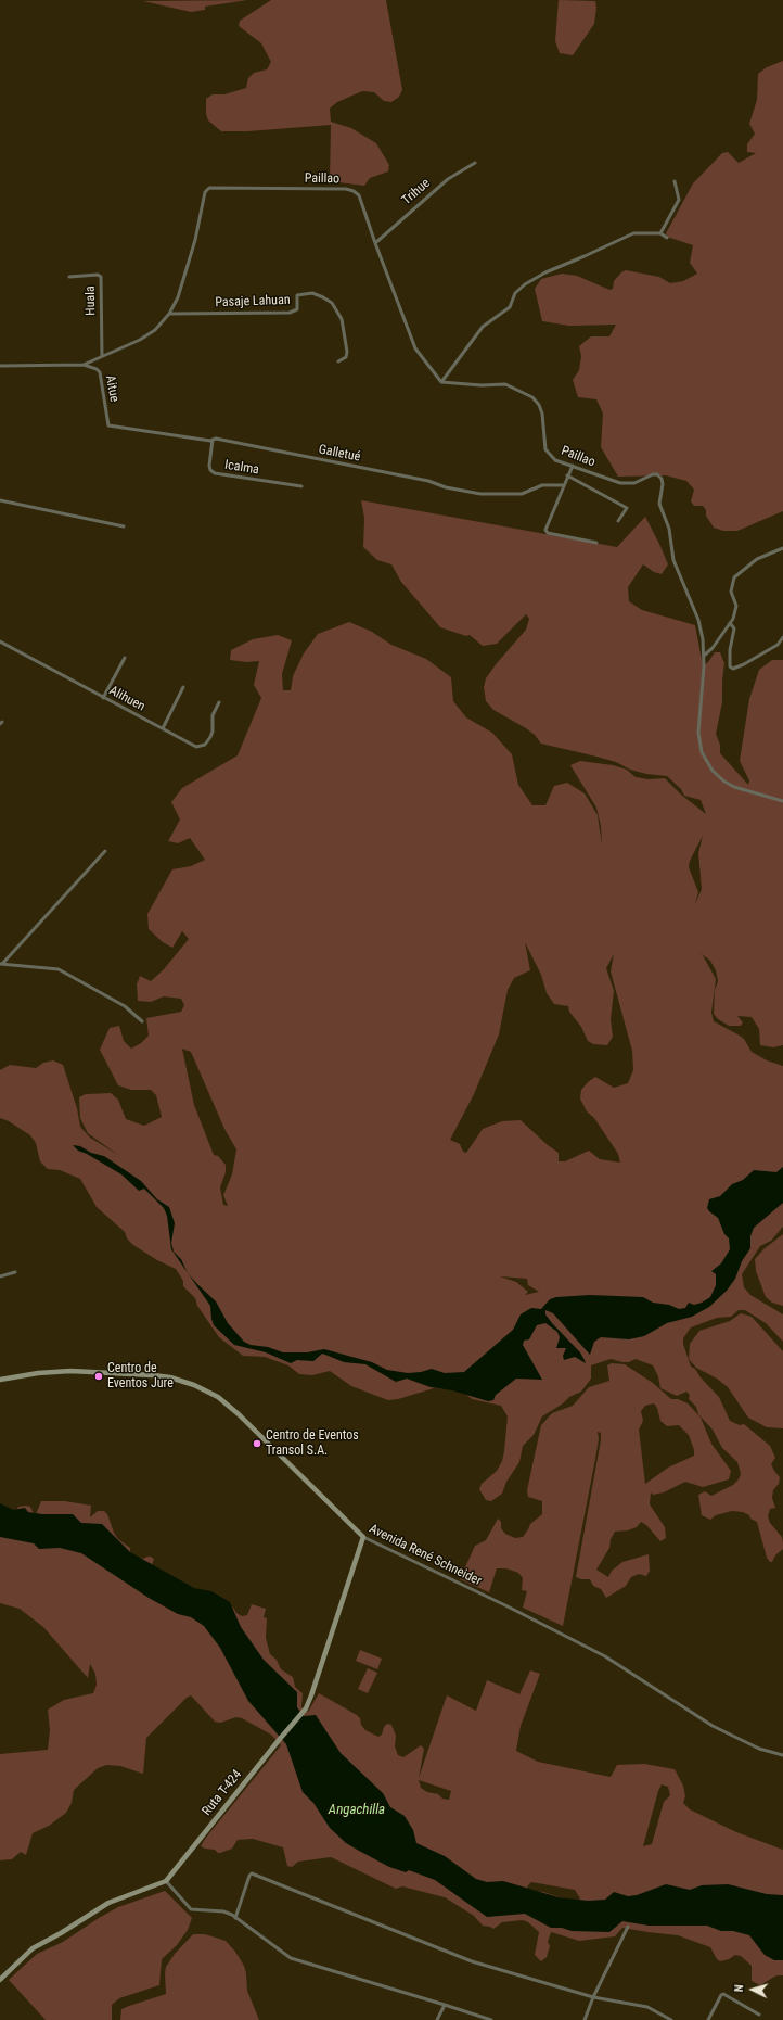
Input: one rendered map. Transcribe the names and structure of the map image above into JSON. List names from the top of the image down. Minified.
{"streets":{"street":["Paillao","Trihue","Huala","Pasaje Lahuan","Aitue","Galletué","Icalma","Alihuen","Avenida René Schneider","Ruta T-424"]},"crossings":[["Paillao","Trihue"],["Paillao","Huala"],["Paillao","Pasaje Lahuan"],["Paillao","Aitue"],["Aitue","Galletué"],["Galletué","Icalma"],["Avenida René Schneider","Ruta T-424"]],"water":["Angachilla"],"places":["Centro de Eventos Jure","Centro de Eventos Transol S.A."],"north":"left"}
